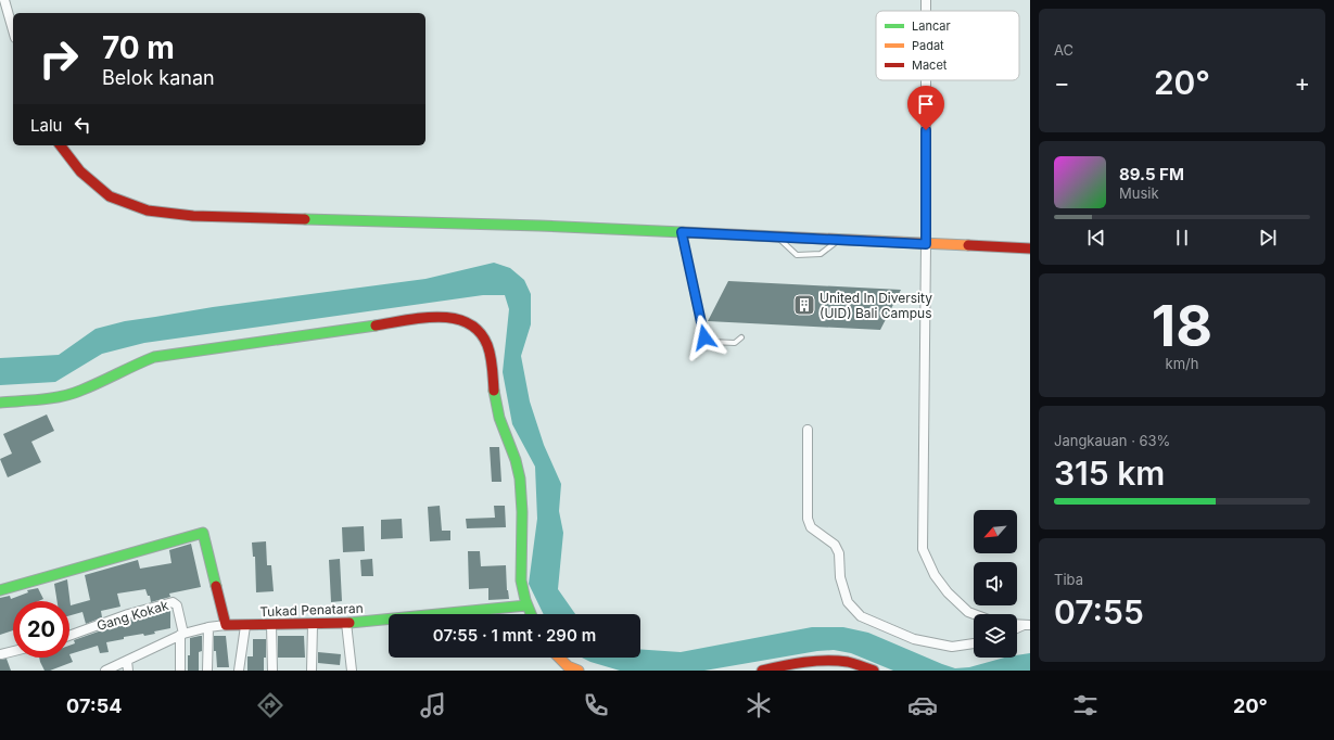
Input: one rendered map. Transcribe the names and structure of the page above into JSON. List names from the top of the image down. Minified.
{"streets":{"street":["Tukad Penataran","Gang Kokak"]},"crossings":[["Tukad Penataran","Gang Kokak"]],"places":{"building":["United In Diversity (UID) Bali Campus"]},"legend":["Lancar","Padat","Macet"],"north":"bottom left","page":{"tile":["AC",["18","km/h"],["Jangkauan · 63%","315 km"],["Tiba","07:55"]],"turn":["70 m","Belok kanan"],"heat":["−","20°","+"],"then":"Lalu","song":["89.5 FM","Musik"],"limit":"20","trip":"07:55 · 1 mnt · 290 m","tabs":["07:54","20°"]}}
